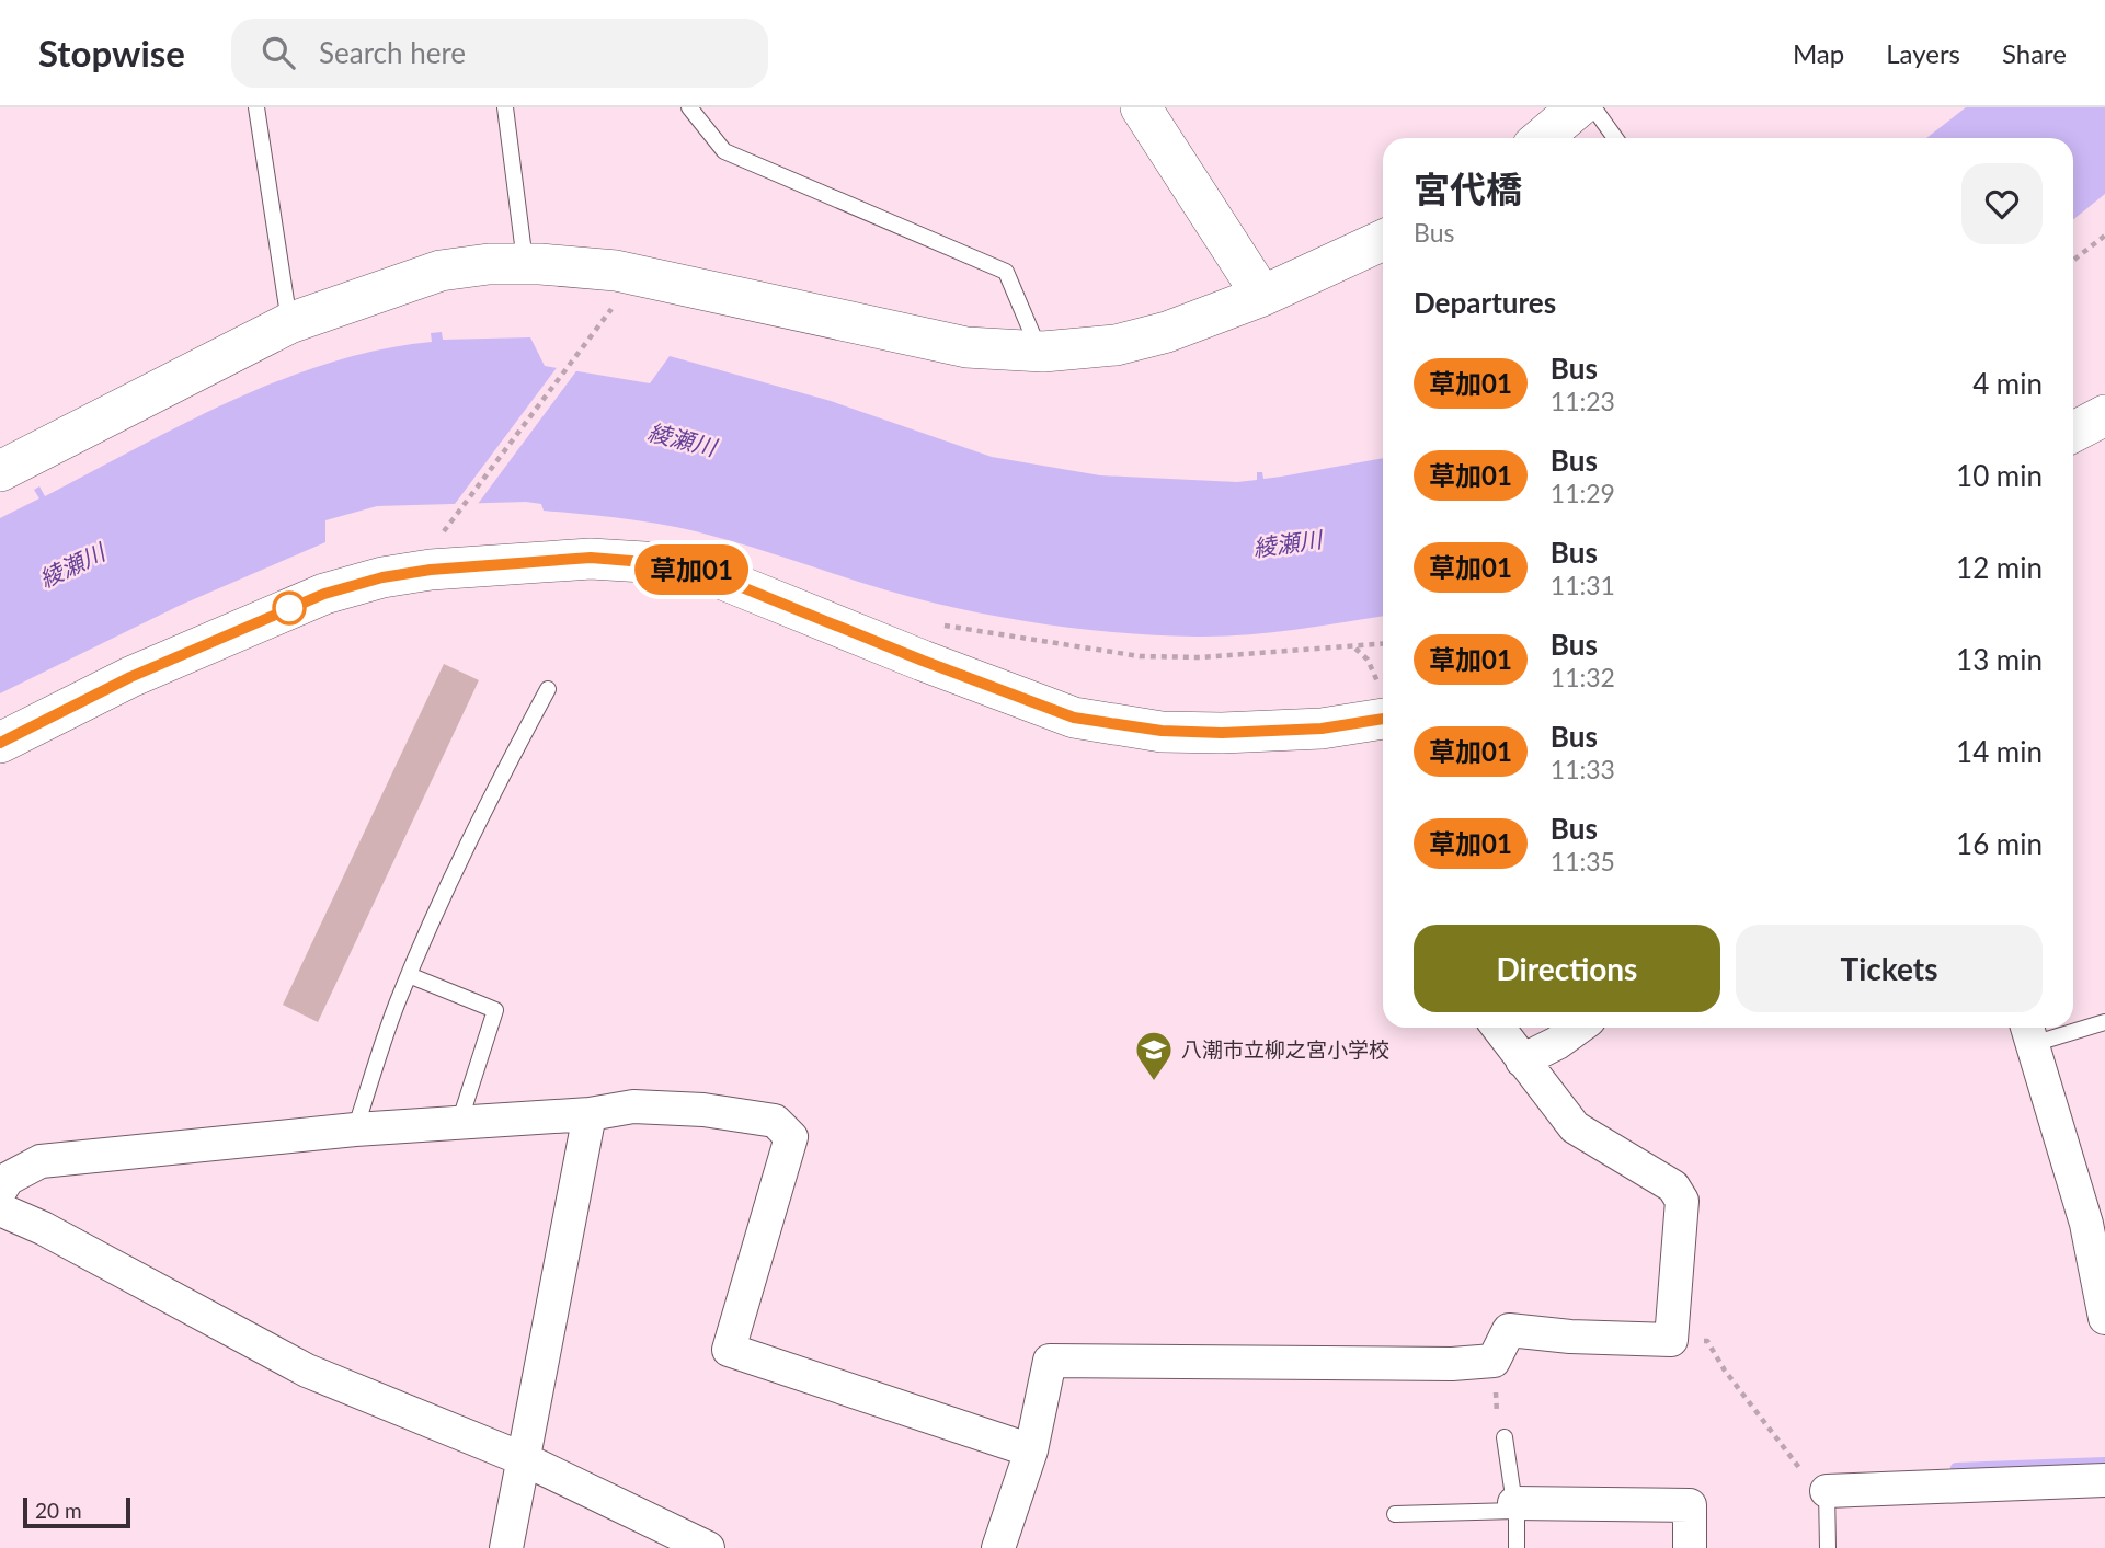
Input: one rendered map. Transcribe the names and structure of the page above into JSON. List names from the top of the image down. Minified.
{"water":["綾瀬川"],"places":{"school or university":["八潮市立柳之宮小学校"]},"lines":["bus line 草加01"],"scale_bar":"20 m","page":{"header":"Stopwise","search":"Search here","nav":["Map","Layers","Share"],"on_map":"草加01","heading":[["宮代橋","Bus"],"Departures"],"list":[{"mark":"草加01","name":"Bus","note":"11:23","value":"4 min"},{"mark":"草加01","name":"Bus","note":"11:29","value":"10 min"},{"mark":"草加01","name":"Bus","note":"11:31","value":"12 min"},{"mark":"草加01","name":"Bus","note":"11:32","value":"13 min"},{"mark":"草加01","name":"Bus","note":"11:33","value":"14 min"},{"mark":"草加01","name":"Bus","note":"11:35","value":"16 min"}],"buttons":["Directions","Tickets"],"scale":"20 m"}}
